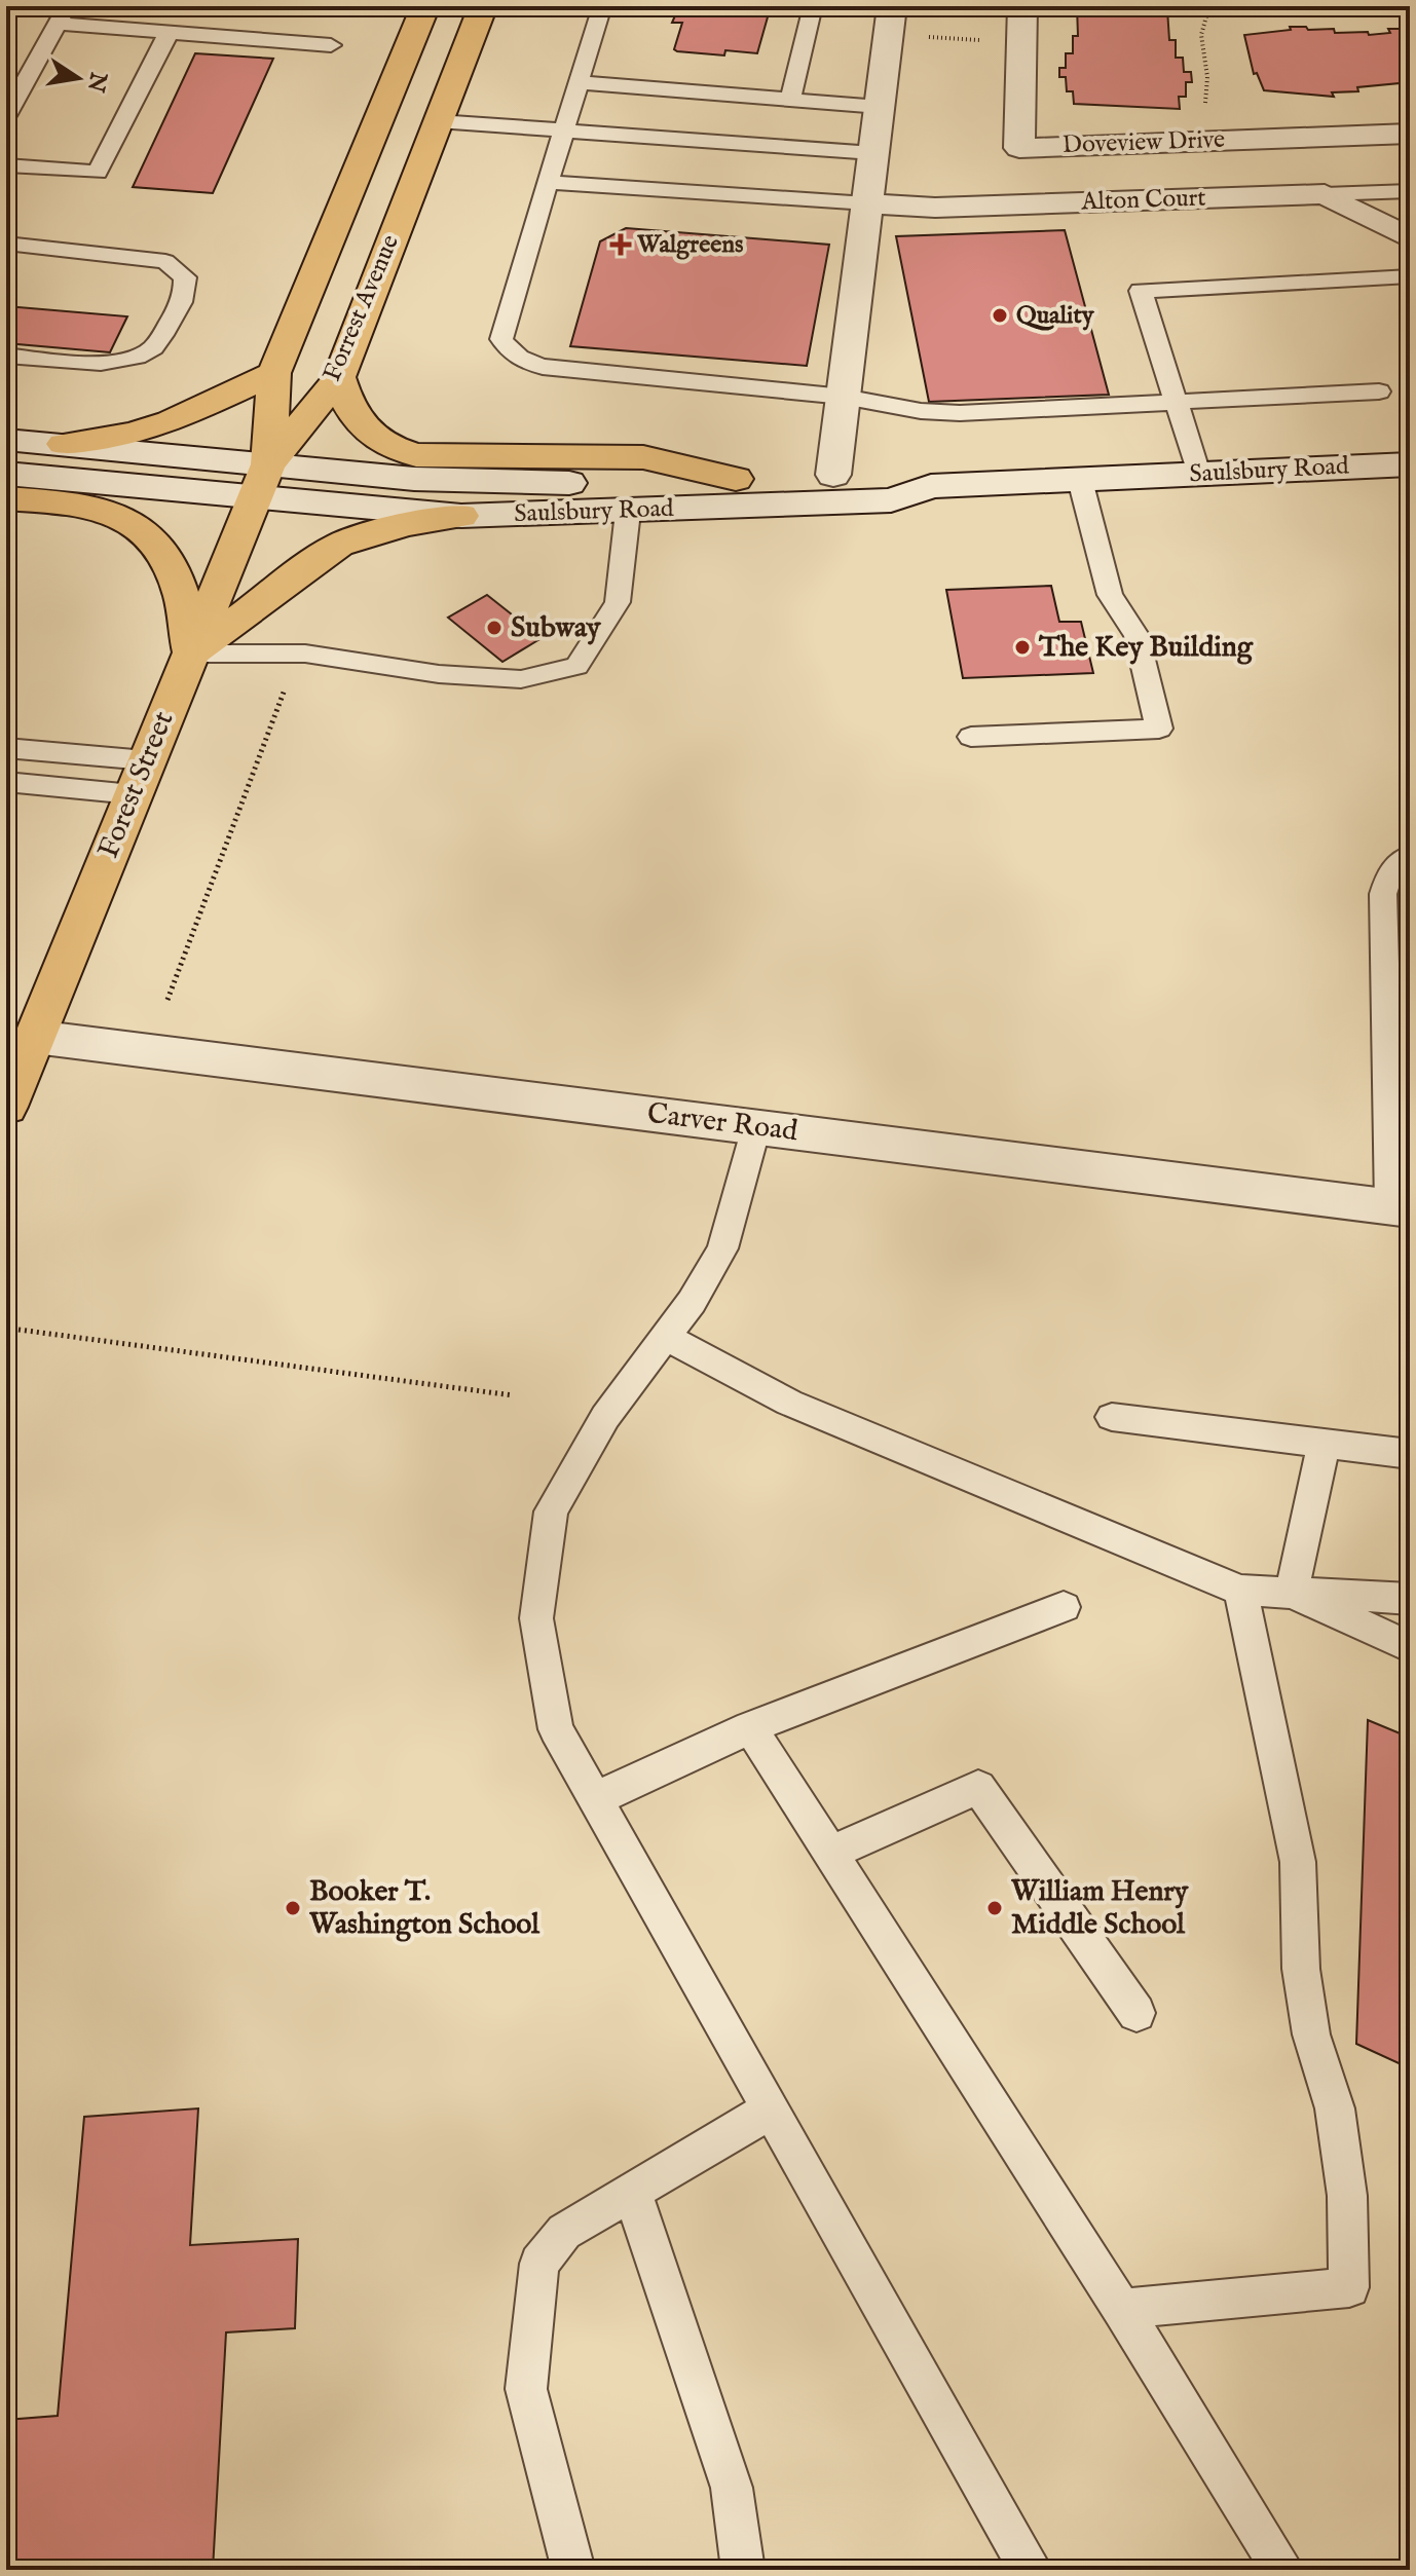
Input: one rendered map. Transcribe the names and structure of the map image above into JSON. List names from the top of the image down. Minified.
{"streets":{"highway":["Forrest Avenue","Forest Street"],"street":["Doveview Drive","Alton Court","Saulsbury Road","Carver Road"]},"crossings":[["Forrest Avenue","Saulsbury Road"],["Forrest Avenue","Forest Street"],["Saulsbury Road","Forest Street"],["Forest Street","Carver Road"]],"places":{"health":["Walgreens"],"other":["Quality","Subway","The Key Building","Booker T. Washington School","William Henry Middle School"]},"north":"right"}
